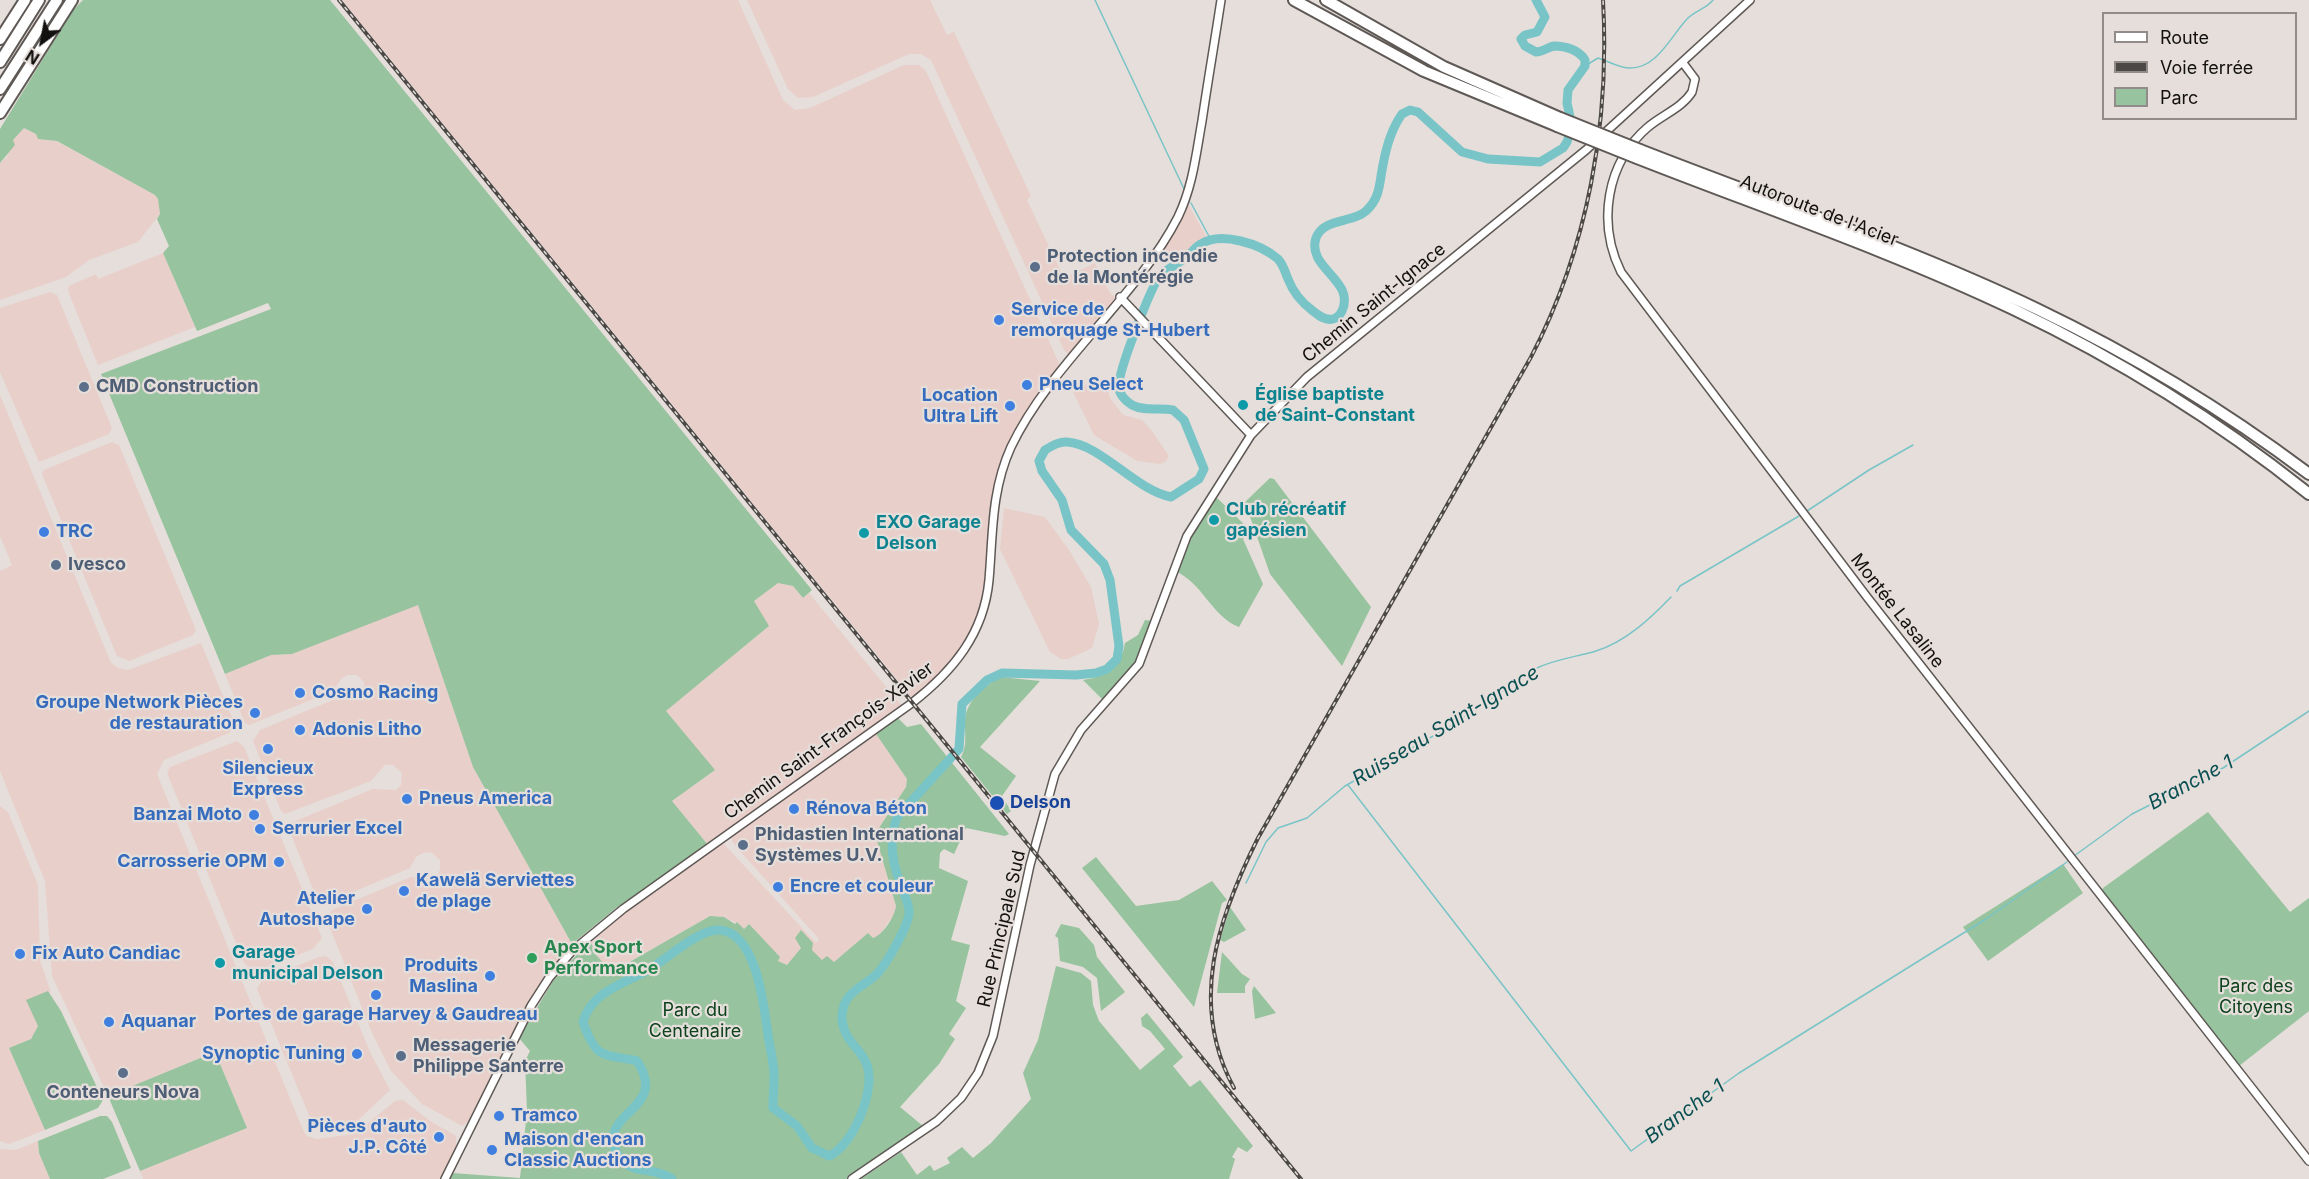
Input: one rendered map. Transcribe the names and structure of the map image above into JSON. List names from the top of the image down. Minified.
{"streets":{"highway":["Autoroute de l'Acier"],"street":["Chemin Saint-Ignace","Montée Lasaline","Chemin Saint-François-Xavier","Rue Principale Sud"]},"crossings":[["Chemin Saint-Ignace","Montée Lasaline"],["Chemin Saint-Ignace","Rue Principale Sud"]],"water":["Ruisseau Saint-Ignace","Branche 1"],"parks":["Parc des Citoyens","Parc du Centenaire"],"places":["Protection incendie de la Montérégie","Service de remorquage St-Hubert","Pneu Select","CMD Construction","Église baptiste de Saint-Constant","Location Ultra Lift","Club récréatif gapésien","TRC","EXO Garage Delson","Ivesco","Cosmo Racing","Groupe Network Pièces de restauration","Adonis Litho","Silencieux Express","Pneus America","Delson","Rénova Béton","Banzai Moto","Serrurier Excel","Phidastien International Systèmes U.V.","Carrosserie OPM","Encre et couleur","Kawelä Serviettes de plage","Atelier Autoshape","Fix Auto Candiac","Apex Sport Performance","Garage municipal Delson","Produits Maslina","Portes de garage Harvey & Gaudreau","Aquanar","Synoptic Tuning","Messagerie Philippe Santerre","Conteneurs Nova","Tramco","Pièces d'auto J.P. Côté","Maison d'encan Classic Auctions"],"legend":["Route","Voie ferrée","Parc"],"north":"bottom left"}
